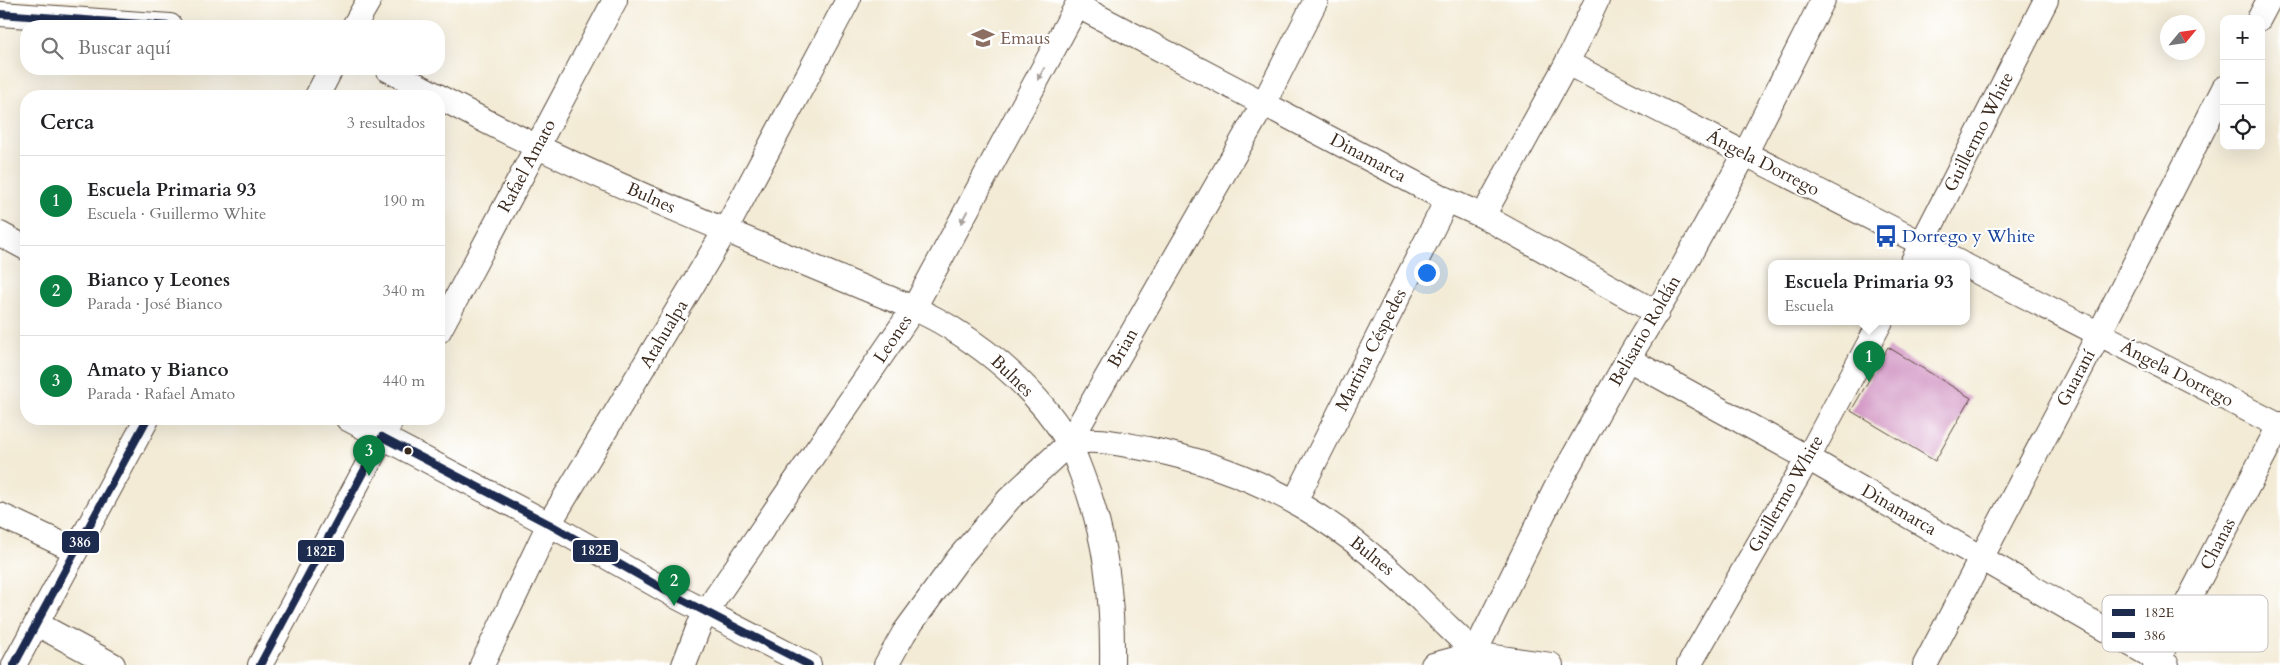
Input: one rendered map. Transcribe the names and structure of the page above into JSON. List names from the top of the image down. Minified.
{"streets":{"street":["Guillermo White","Dinamarca","Ángela Dorrego","Rafael Amato","Bulnes","Belisario Roldán","Atahualpa","Leones","Brian","Martina Céspedes","Guaraní","Chanas"]},"crossings":[["Guillermo White","Dinamarca"],["Guillermo White","Ángela Dorrego"],["Dinamarca","Belisario Roldán"],["Dinamarca","Leones"],["Dinamarca","Brian"],["Dinamarca","Martina Céspedes"],["Dinamarca","Guaraní"],["Ángela Dorrego","Belisario Roldán"],["Ángela Dorrego","Guaraní"],["Ángela Dorrego","Chanas"],["Rafael Amato","Bulnes"],["Bulnes","Belisario Roldán"],["Bulnes","Atahualpa"],["Bulnes","Leones"],["Bulnes","Brian"],["Bulnes","Martina Céspedes"]],"one_way":["Leones"],"places":{"school or university":["Emaus"],"bus stop":["Dorrego y White"]},"lines":["transit line 386","transit line 182E"],"legend":["182E","386"],"north":"top right","page":{"map_buttons":["+","−"],"search":"Buscar aquí","heading":["Cerca","3 resultados"],"list":[{"mark":"1","name":"Escuela Primaria 93","note":"Escuela · Guillermo White","value":"190 m"},{"mark":"2","name":"Bianco y Leones","note":"Parada · José Bianco","value":"340 m"},{"mark":"3","name":"Amato y Bianco","note":"Parada · Rafael Amato","value":"440 m"}],"popup":["Escuela Primaria 93","Escuela"],"pins":["1","3","2"]}}
